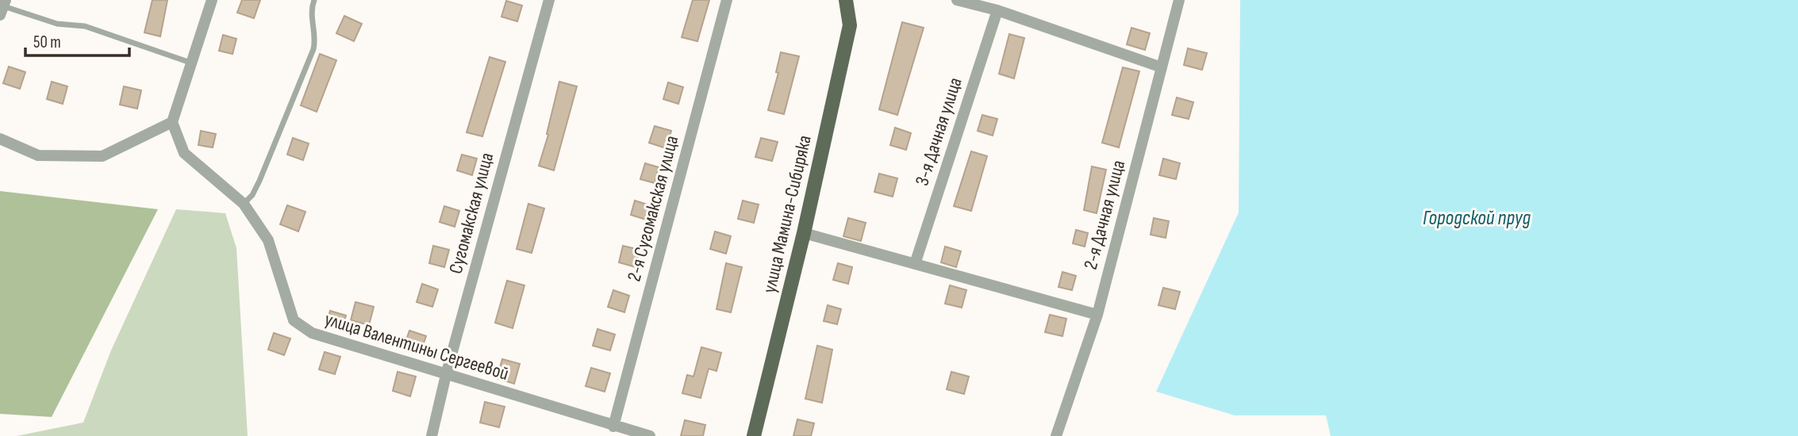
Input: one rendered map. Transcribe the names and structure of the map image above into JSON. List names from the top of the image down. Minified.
{"streets":{"main road":["улица Мамина-Сибиряка"],"street":["3-я Дачная улица","2-я Сугомакская улица","Сугомакская улица","2-я Дачная улица","улица Валентины Сергеевой"]},"crossings":[["2-я Сугомакская улица","улица Валентины Сергеевой"],["Сугомакская улица","улица Валентины Сергеевой"]],"water":["Городской пруд"],"scale_bar":"50 m"}
